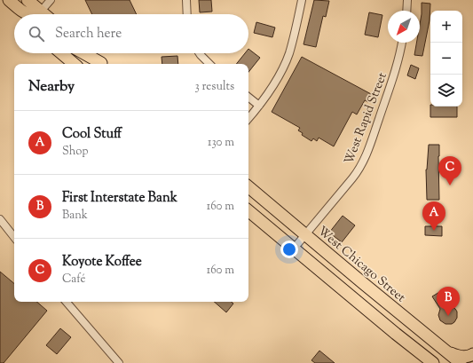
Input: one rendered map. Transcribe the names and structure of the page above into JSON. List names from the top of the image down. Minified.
{"streets":{"main road":["West Chicago Street"],"street":["West Rapid Street"]},"crossings":[["West Rapid Street","West Chicago Street"]],"north":"bottom left","page":{"map_buttons":["+","−"],"search":"Search here","heading":["Nearby","3 results"],"list":[{"mark":"A","name":"Cool Stuff","note":"Shop","value":"130 m"},{"mark":"B","name":"First Interstate Bank","note":"Bank","value":"160 m"},{"mark":"C","name":"Koyote Koffee","note":"Café","value":"160 m"}],"pins":["C","A","B"]}}
